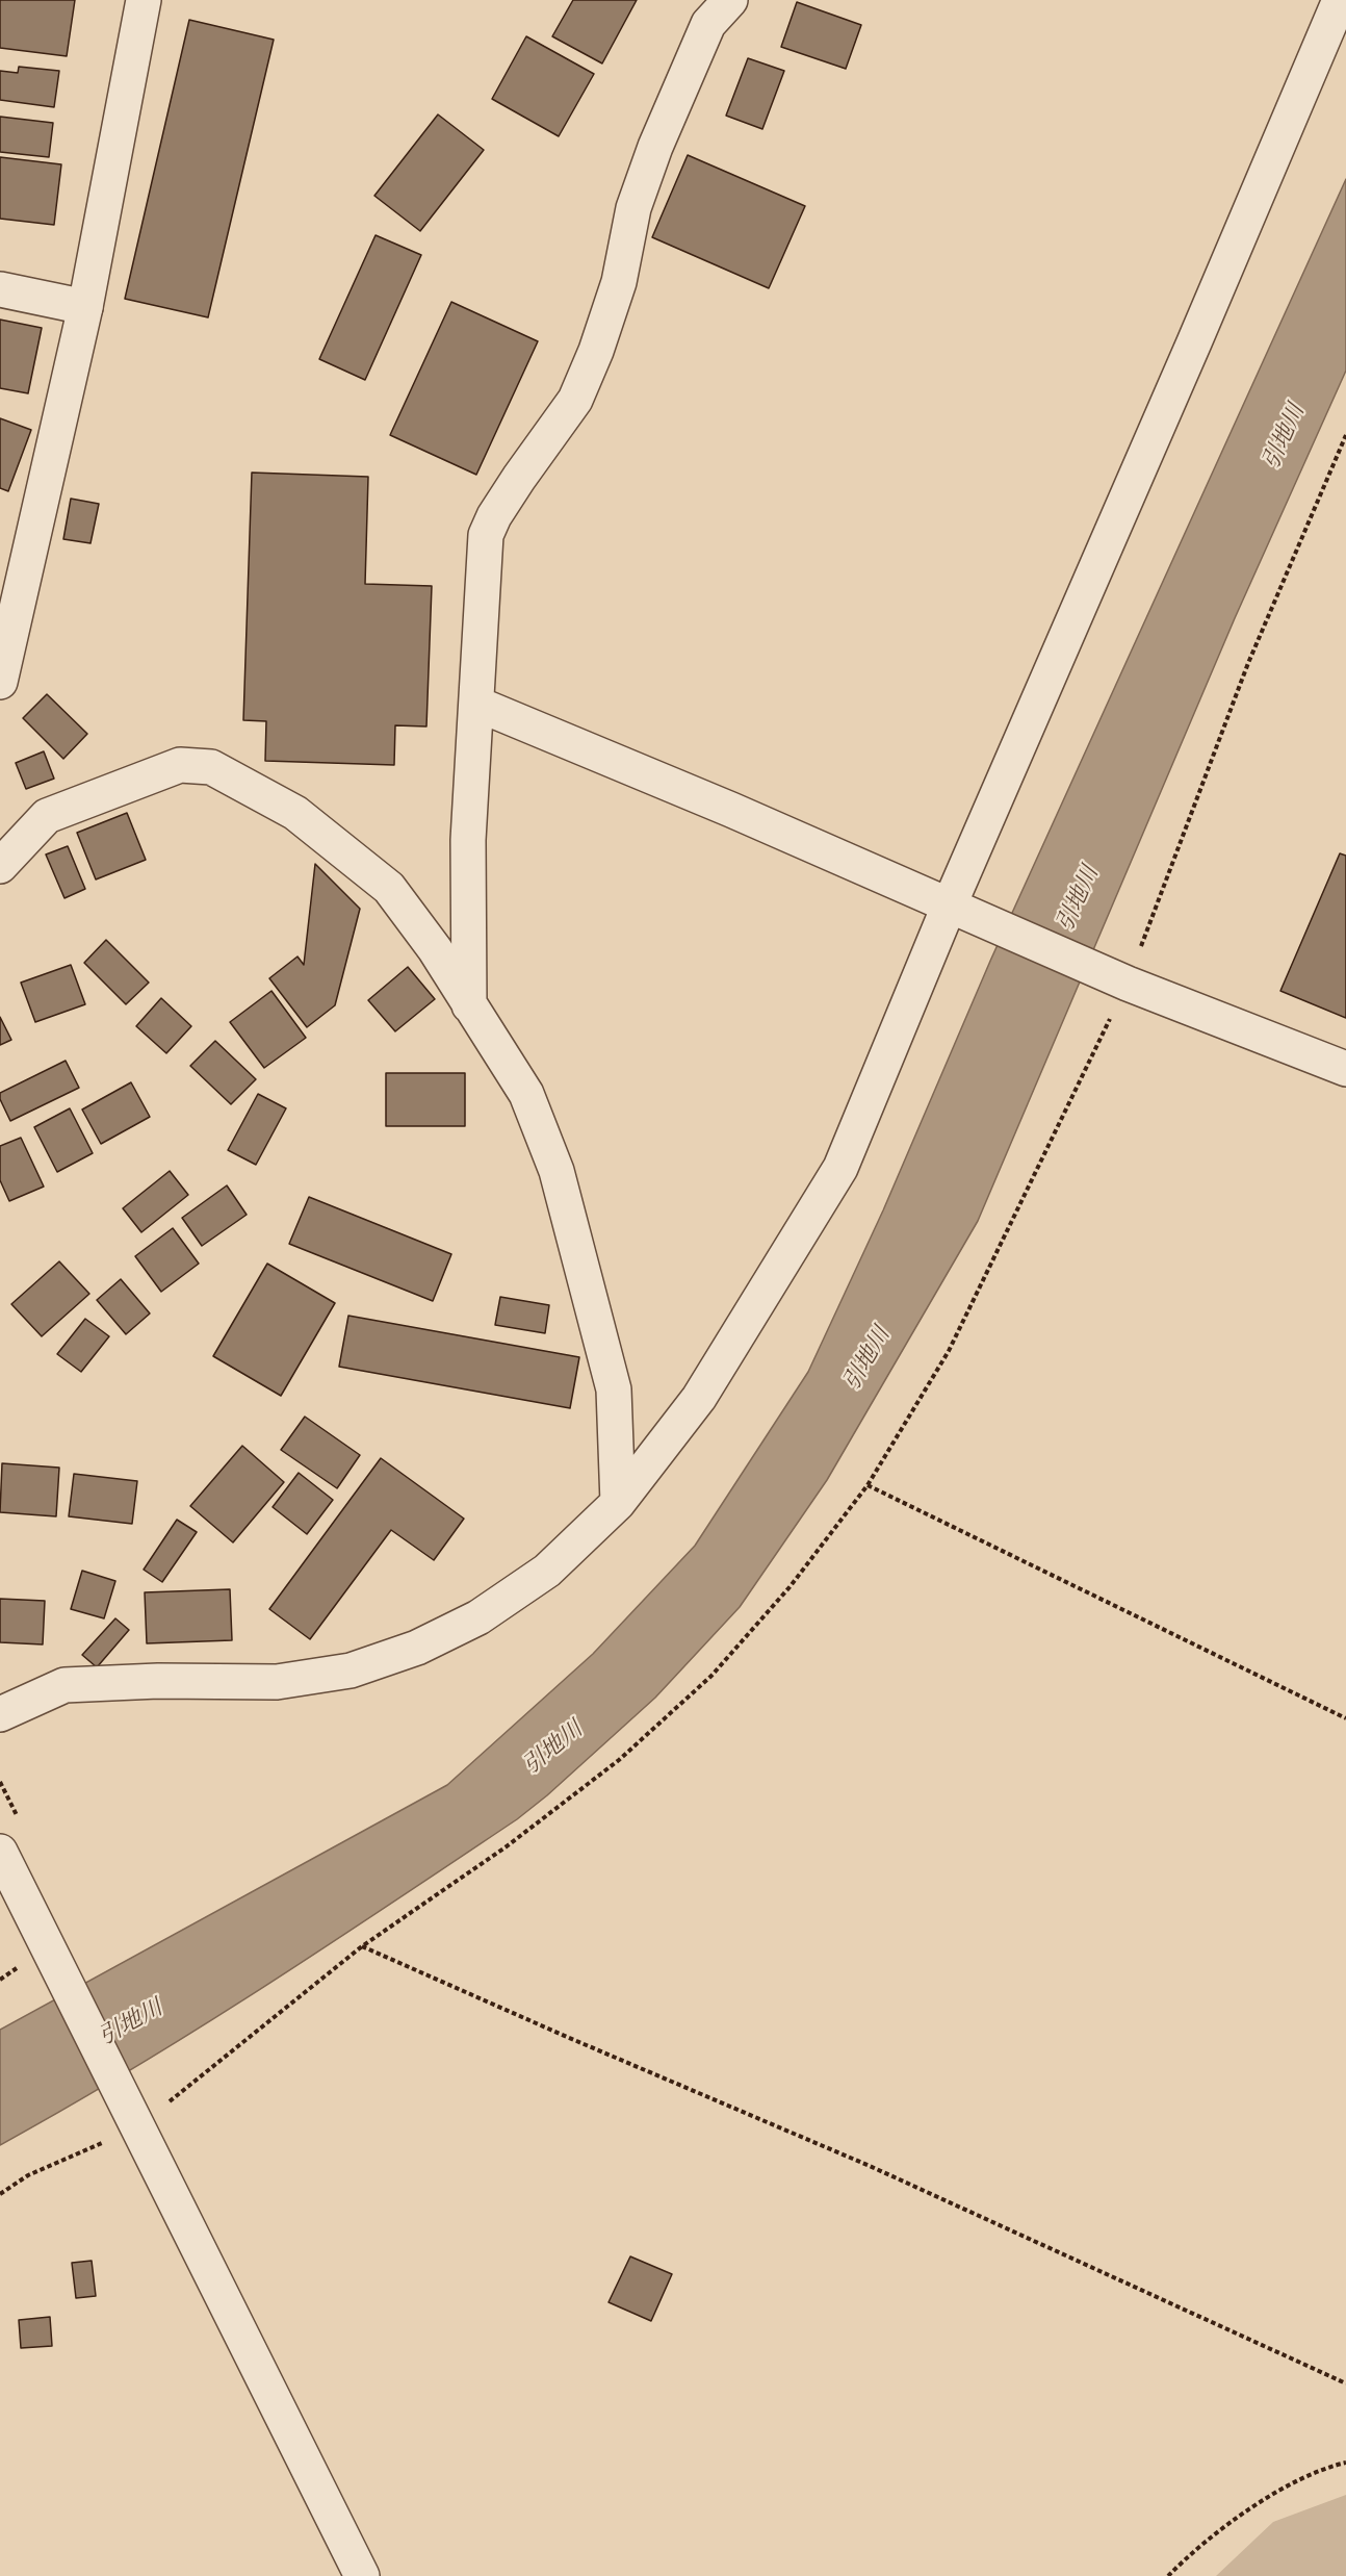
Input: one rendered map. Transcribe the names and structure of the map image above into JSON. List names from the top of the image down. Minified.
{"water":["引地川"]}
